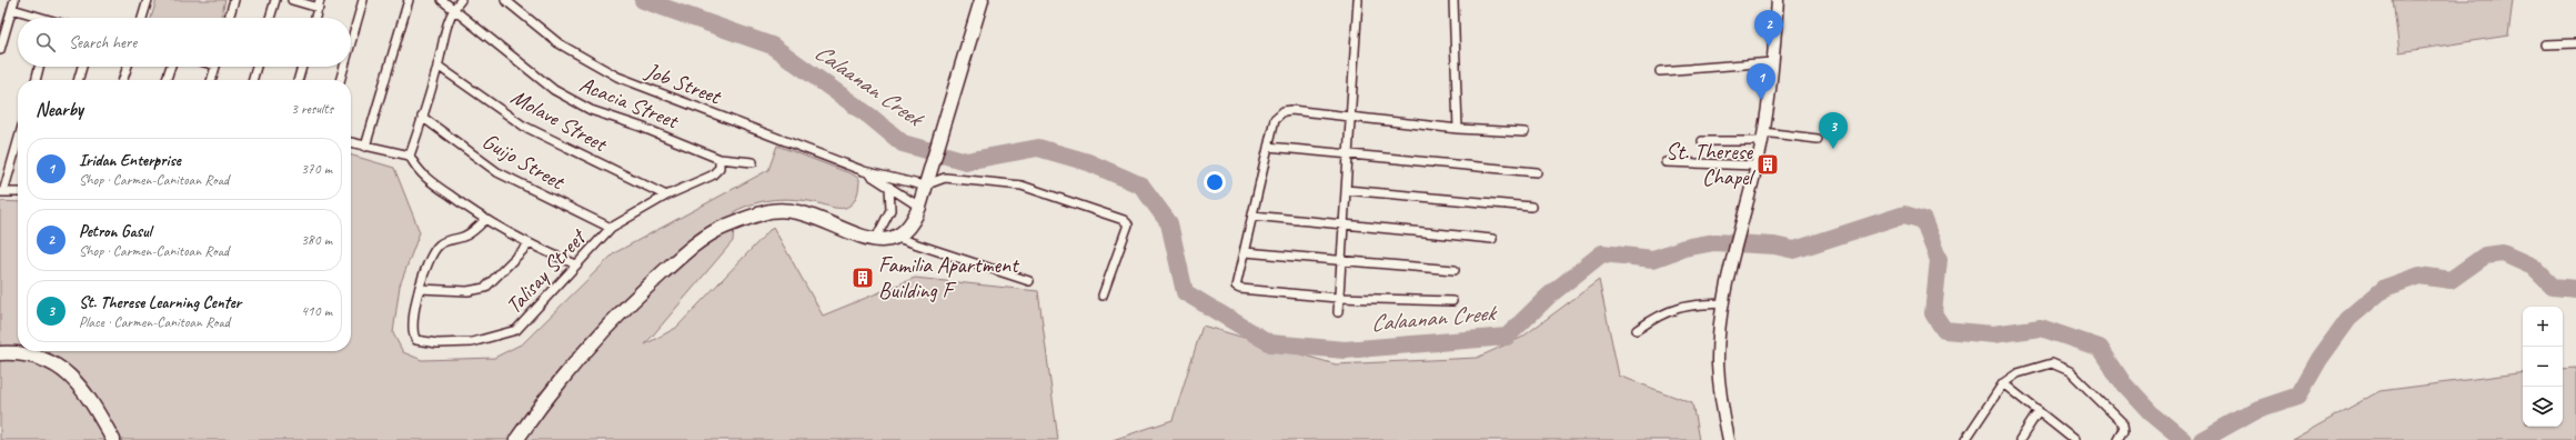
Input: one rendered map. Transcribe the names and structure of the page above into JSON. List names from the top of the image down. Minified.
{"streets":{"street":["Job Street","Acacia Street","Molave Street","Guijo Street","Talisay Street"]},"crossings":[["Acacia Street","Talisay Street"],["Molave Street","Talisay Street"],["Guijo Street","Talisay Street"]],"water":["Calaanan Creek"],"places":{"building":["St. Therese Chapel","Familia Apartment Building F"]},"page":{"pins":["2","1","3"],"search":"Search here","heading":["Nearby","3 results"],"list":[{"mark":"1","name":"Iridan Enterprise","note":"Shop · Carmen-Canitoan Road","value":"370 m"},{"mark":"2","name":"Petron Gasul","note":"Shop · Carmen-Canitoan Road","value":"380 m"},{"mark":"3","name":"St. Therese Learning Center","note":"Place · Carmen-Canitoan Road","value":"410 m"}],"map_buttons":["+","−"]}}
